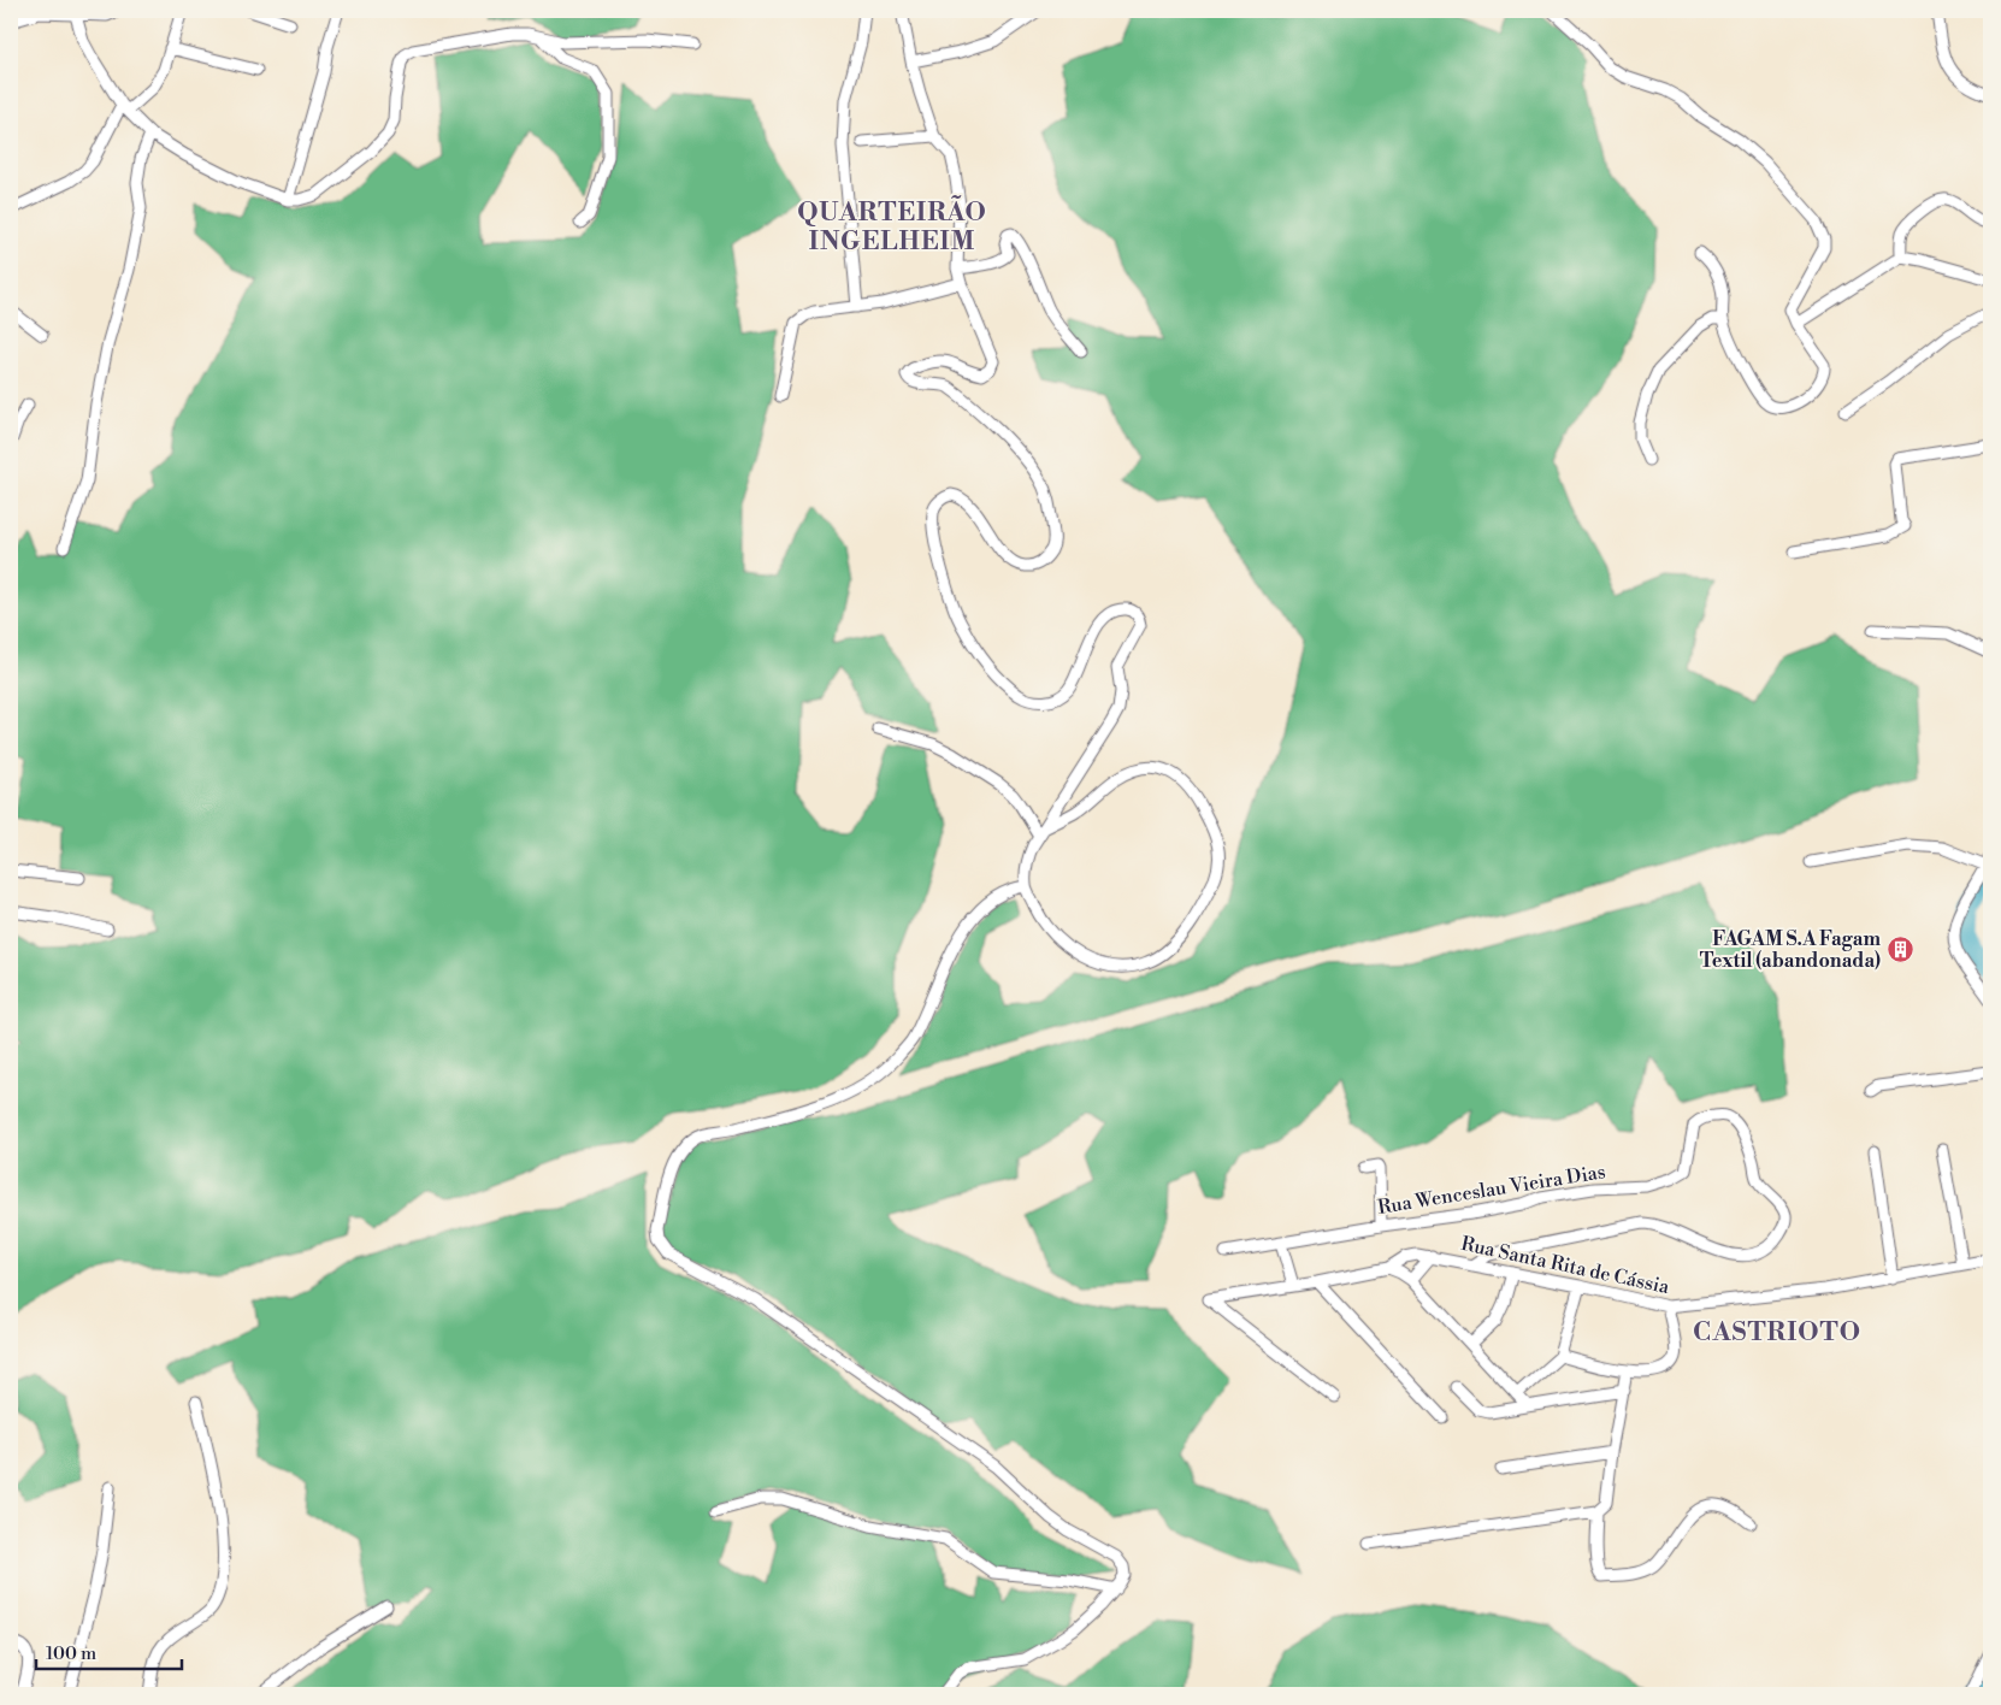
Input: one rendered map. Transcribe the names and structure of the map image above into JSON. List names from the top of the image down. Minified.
{"streets":{"street":["Rua Wenceslau Vieira Dias","Rua Santa Rita de Cássia"]},"crossings":[["Rua Wenceslau Vieira Dias","Rua Santa Rita de Cássia"]],"districts":["QUARTEIRÃO INGELHEIM","CASTRIOTO"],"places":{"building":["FAGAM S.A Fagam Textil (abandonada)"]},"scale_bar":"100 m"}
